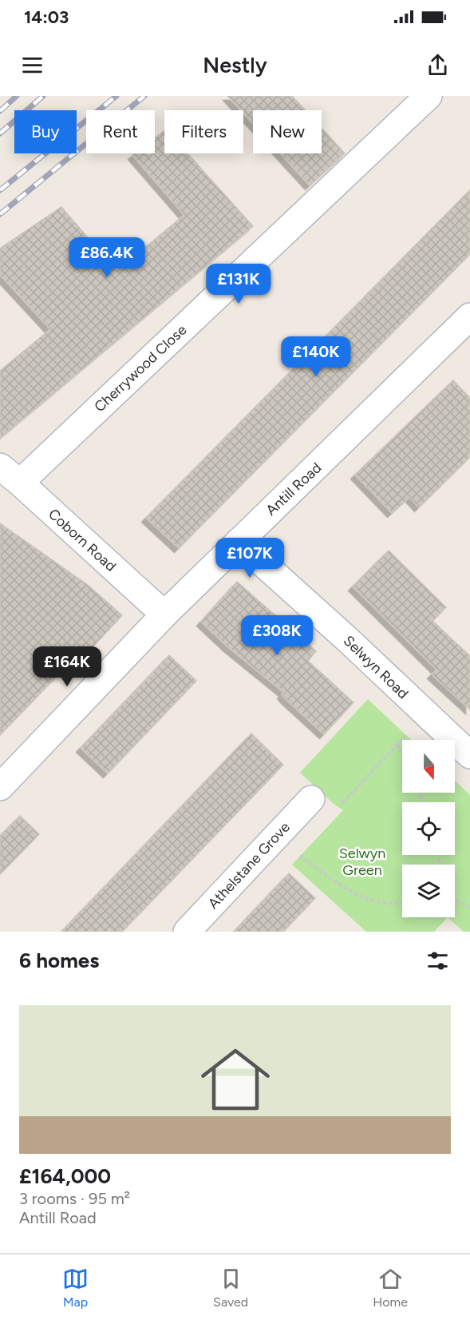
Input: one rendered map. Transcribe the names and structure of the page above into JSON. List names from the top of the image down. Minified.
{"streets":{"street":["Cherrywood Close","Antill Road","Coborn Road","Selwyn Road","Athelstane Grove"]},"crossings":[["Cherrywood Close","Coborn Road"],["Antill Road","Coborn Road"],["Antill Road","Selwyn Road"]],"parks":["Selwyn Green"],"north":"bottom","page":{"status":"14:03","header":"Nestly","chip":["Buy","Rent","Filters","New"],"price":["£86.4K","£131K","£140K","£107K","£308K","£164K"],"heading":"6 homes","list":[{"name":"£164,000","note":"3 rooms · 95 m² · Antill Road"}],"tabs":["Map","Saved","Home"]}}
